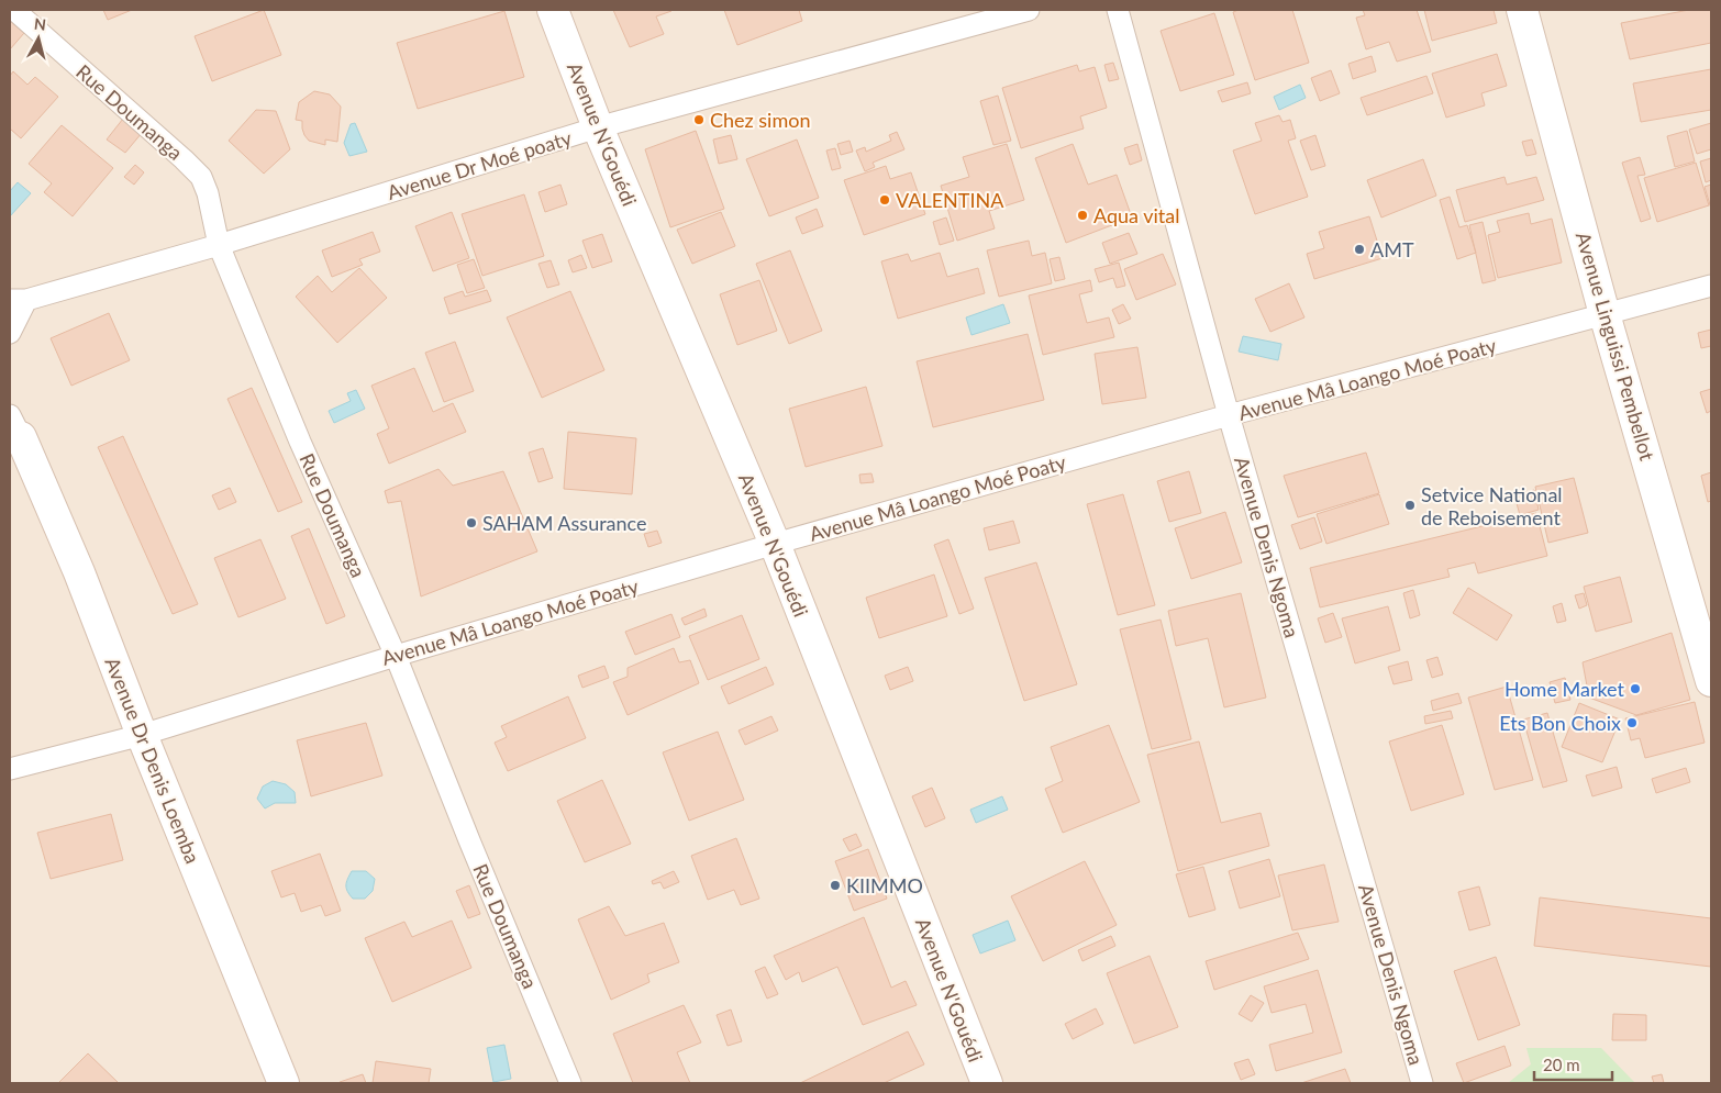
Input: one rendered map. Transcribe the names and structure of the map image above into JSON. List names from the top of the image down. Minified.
{"streets":{"street":["Rue Doumanga","Avenue N'Gouédi","Avenue Dr Moé poaty","Avenue Linguissi Pembellot","Avenue Mâ Loango Moé Poaty","Avenue Denis Ngoma","Avenue Dr Denis Loemba"]},"crossings":[["Rue Doumanga","Avenue Dr Moé poaty"],["Rue Doumanga","Avenue Mâ Loango Moé Poaty"],["Avenue N'Gouédi","Avenue Dr Moé poaty"],["Avenue N'Gouédi","Avenue Mâ Loango Moé Poaty"],["Avenue Linguissi Pembellot","Avenue Mâ Loango Moé Poaty"],["Avenue Mâ Loango Moé Poaty","Avenue Denis Ngoma"],["Avenue Mâ Loango Moé Poaty","Avenue Dr Denis Loemba"]],"places":["Chez simon","VALENTINA","Aqua vital","AMT","Setvice National de Reboisement","SAHAM Assurance","Home Market","Ets Bon Choix","KIIMMO"],"scale_bar":"20 m","north":"top"}
